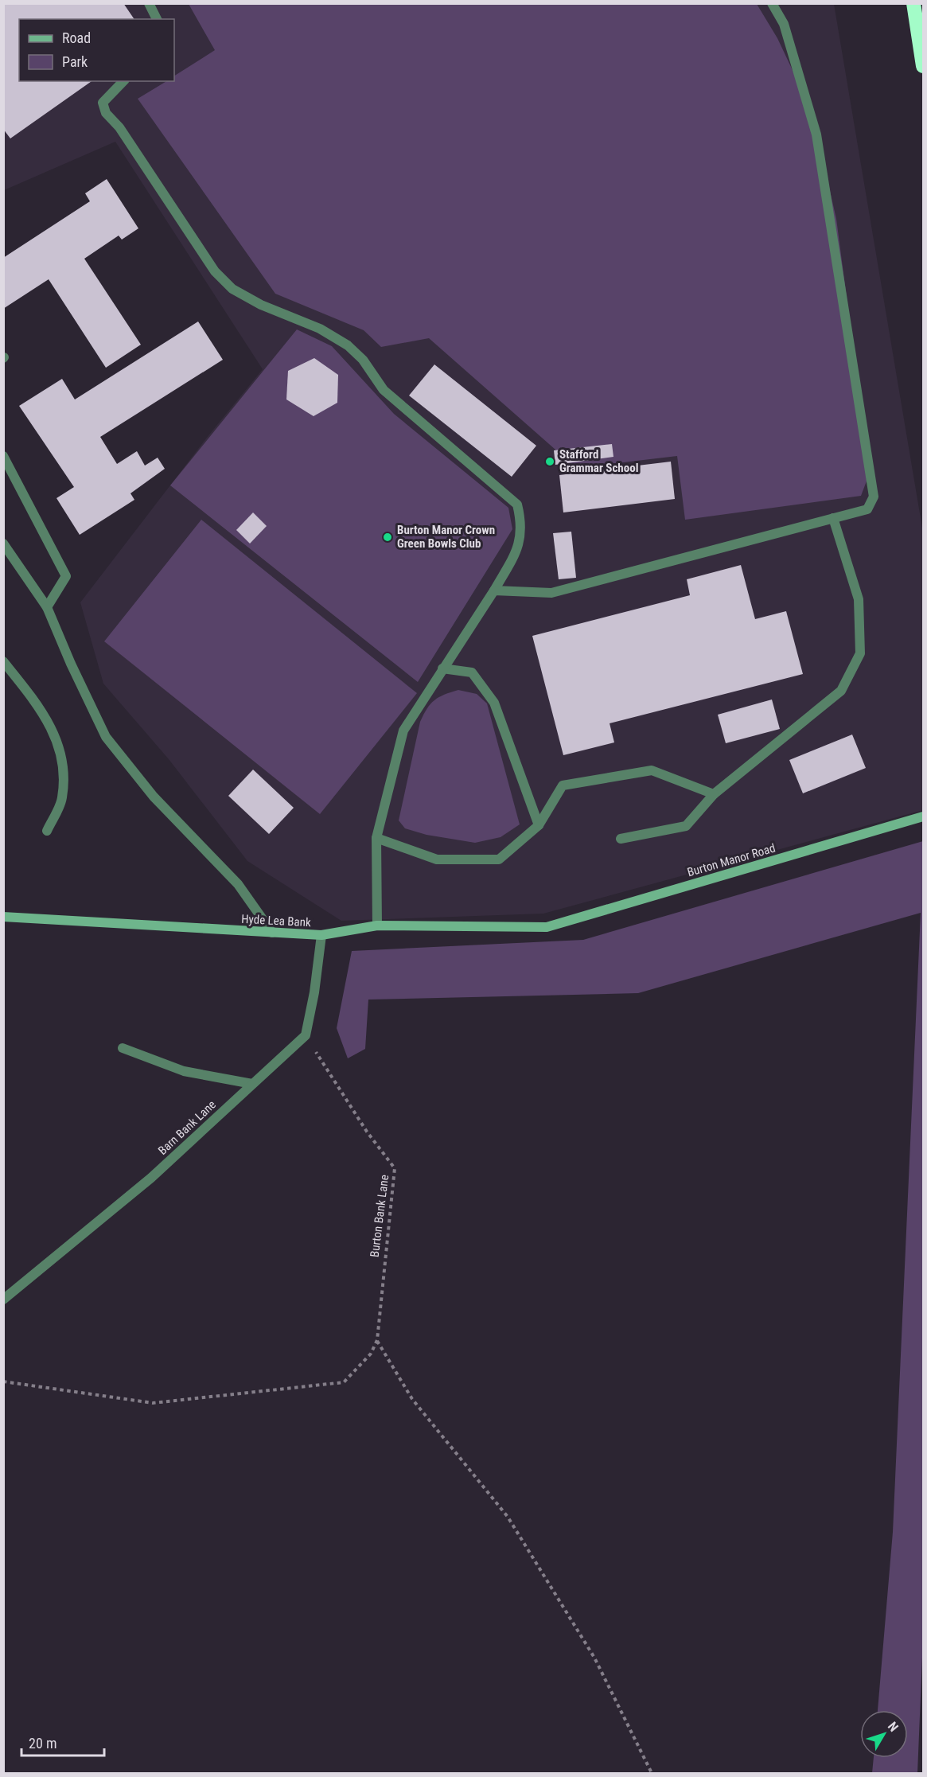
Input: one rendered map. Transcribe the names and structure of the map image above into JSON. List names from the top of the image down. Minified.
{"streets":{"street":["Burton Manor Road","Hyde Lea Bank","Barn Bank Lane"],"path":["Burton Bank Lane"]},"crossings":[["Burton Manor Road","Hyde Lea Bank"],["Barn Bank Lane","Burton Bank Lane"]],"places":["Stafford Grammar School","Burton Manor Crown Green Bowls Club"],"legend":["Road","Park"],"scale_bar":"20 m","north":"top right"}
